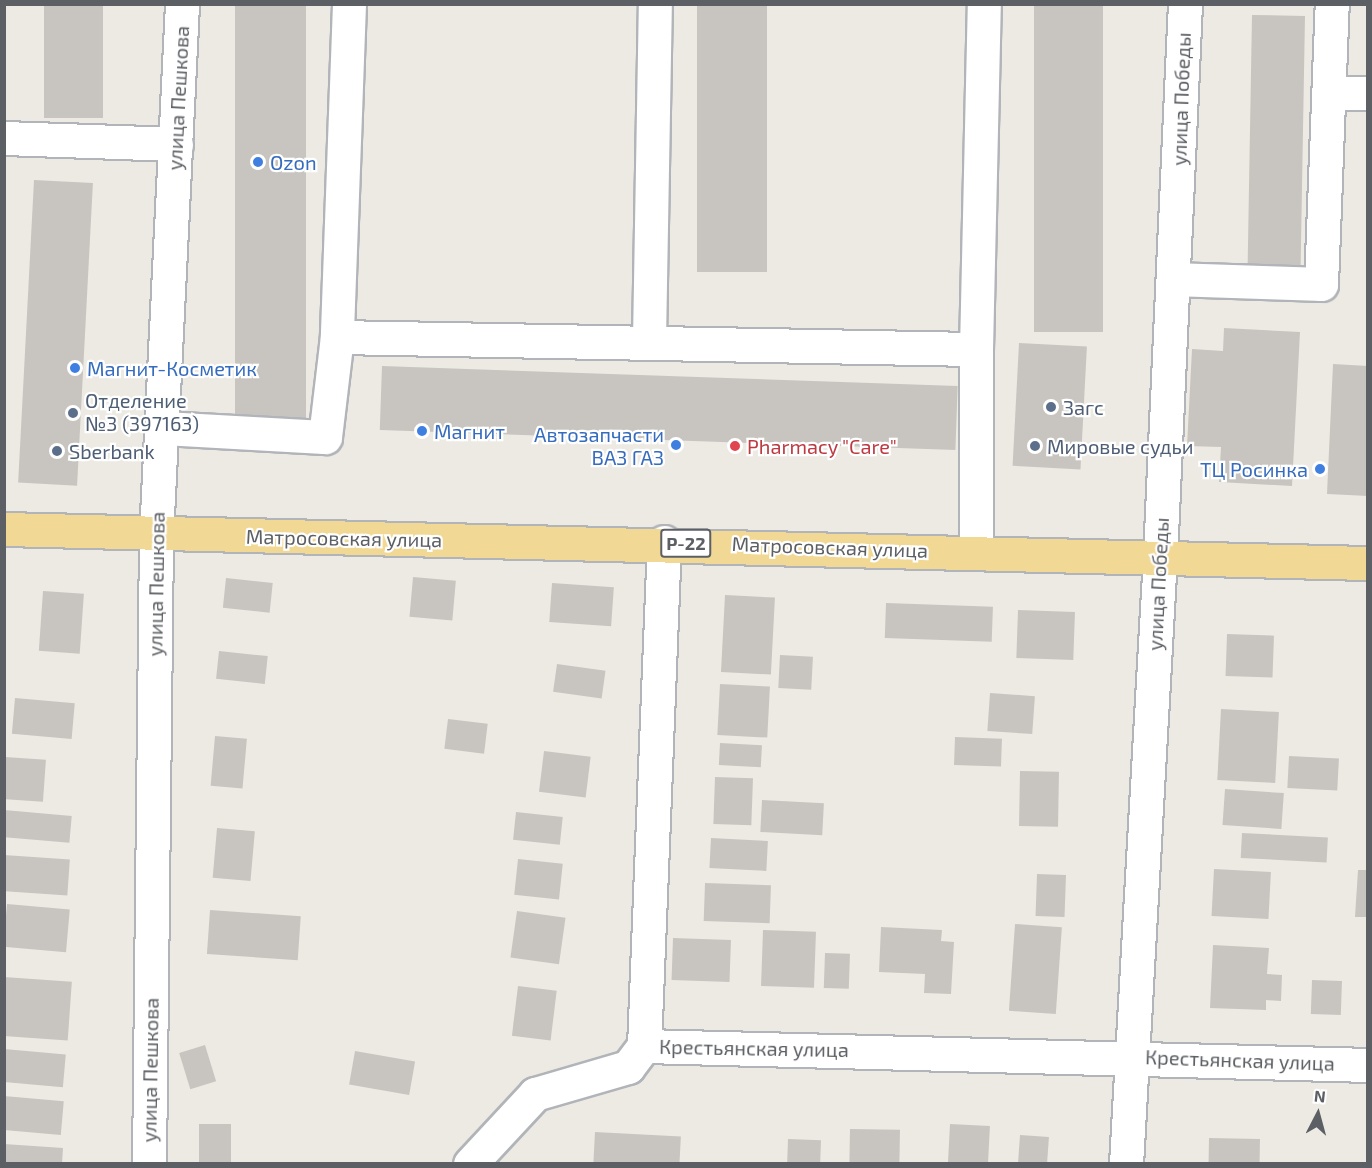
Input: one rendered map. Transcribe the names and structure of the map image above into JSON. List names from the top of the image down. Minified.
{"streets":{"highway":["Матросовская улица","Р-22"],"street":["улица Пешкова","улица Победы","Крестьянская улица"]},"crossings":[["улица Пешкова","Матросовская улица"],["улица Победы","Матросовская улица"],["улица Победы","Крестьянская улица"],["Матросовская улица","Крестьянская улица"]],"places":["Ozon","Магнит-Косметик","Загс","Отделение №3 (397163)","Магнит","Автозапчасти ВАЗ ГАЗ","Pharmacy \"Care\"","Мировые судьи","Sberbank","ТЦ Росинка"],"north":"top"}
